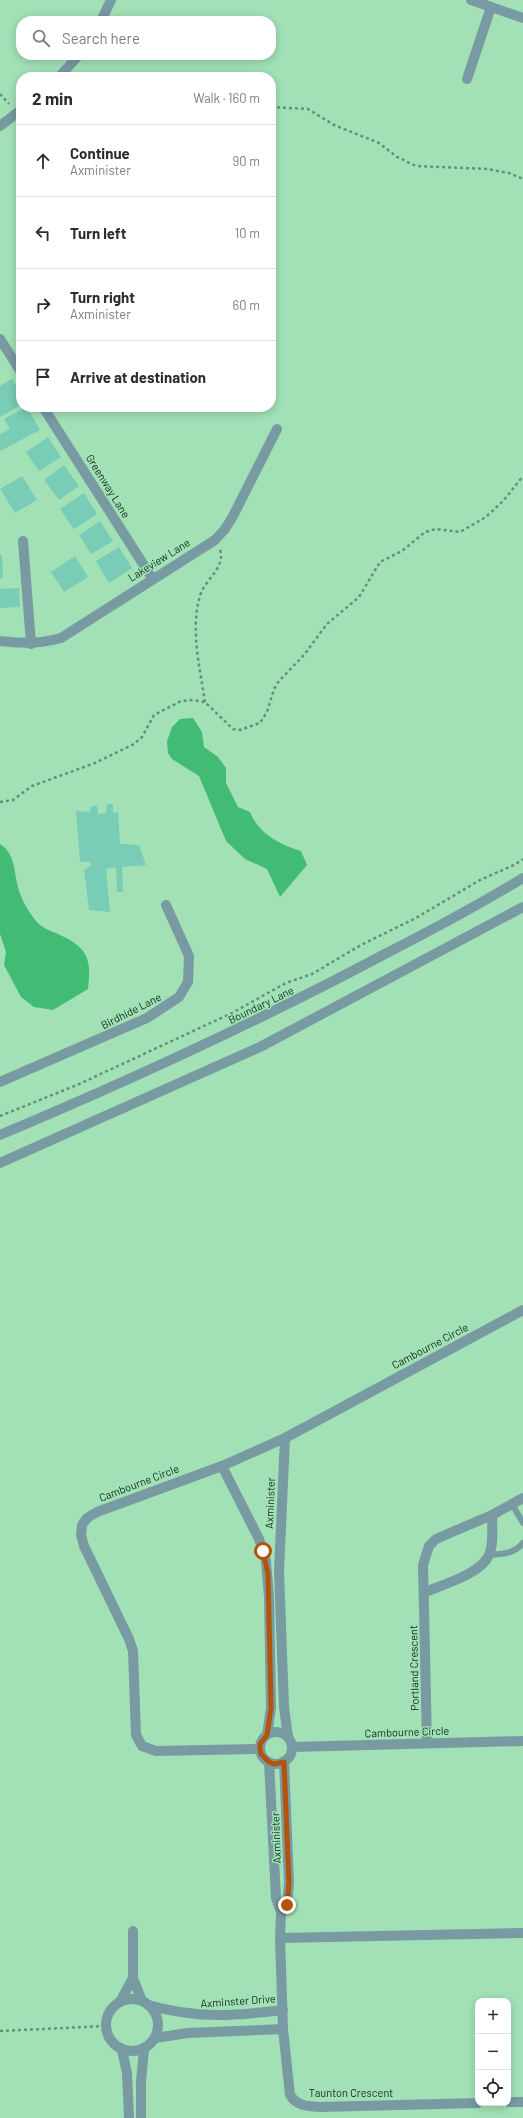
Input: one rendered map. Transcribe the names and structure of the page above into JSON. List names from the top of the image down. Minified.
{"streets":{"street":["Greenway Lane","Lakeview Lane","Boundary Lane","Birdhide Lane","Cambourne Circle","Axminister","Portland Crescent","Axminster Drive","Taunton Crescent"]},"crossings":[["Greenway Lane","Lakeview Lane"],["Cambourne Circle","Axminister"],["Cambourne Circle","Portland Crescent"],["Axminister","Axminster Drive"],["Axminister","Taunton Crescent"],["Axminster Drive","Taunton Crescent"]],"page":{"search":"Search here","heading":["2 min","Walk · 160 m"],"list":[["Continue","Axminister","90 m"],["Turn left","10 m"],["Turn right","Axminister","60 m"],"Arrive at destination"],"map_buttons":["+","−"]}}
